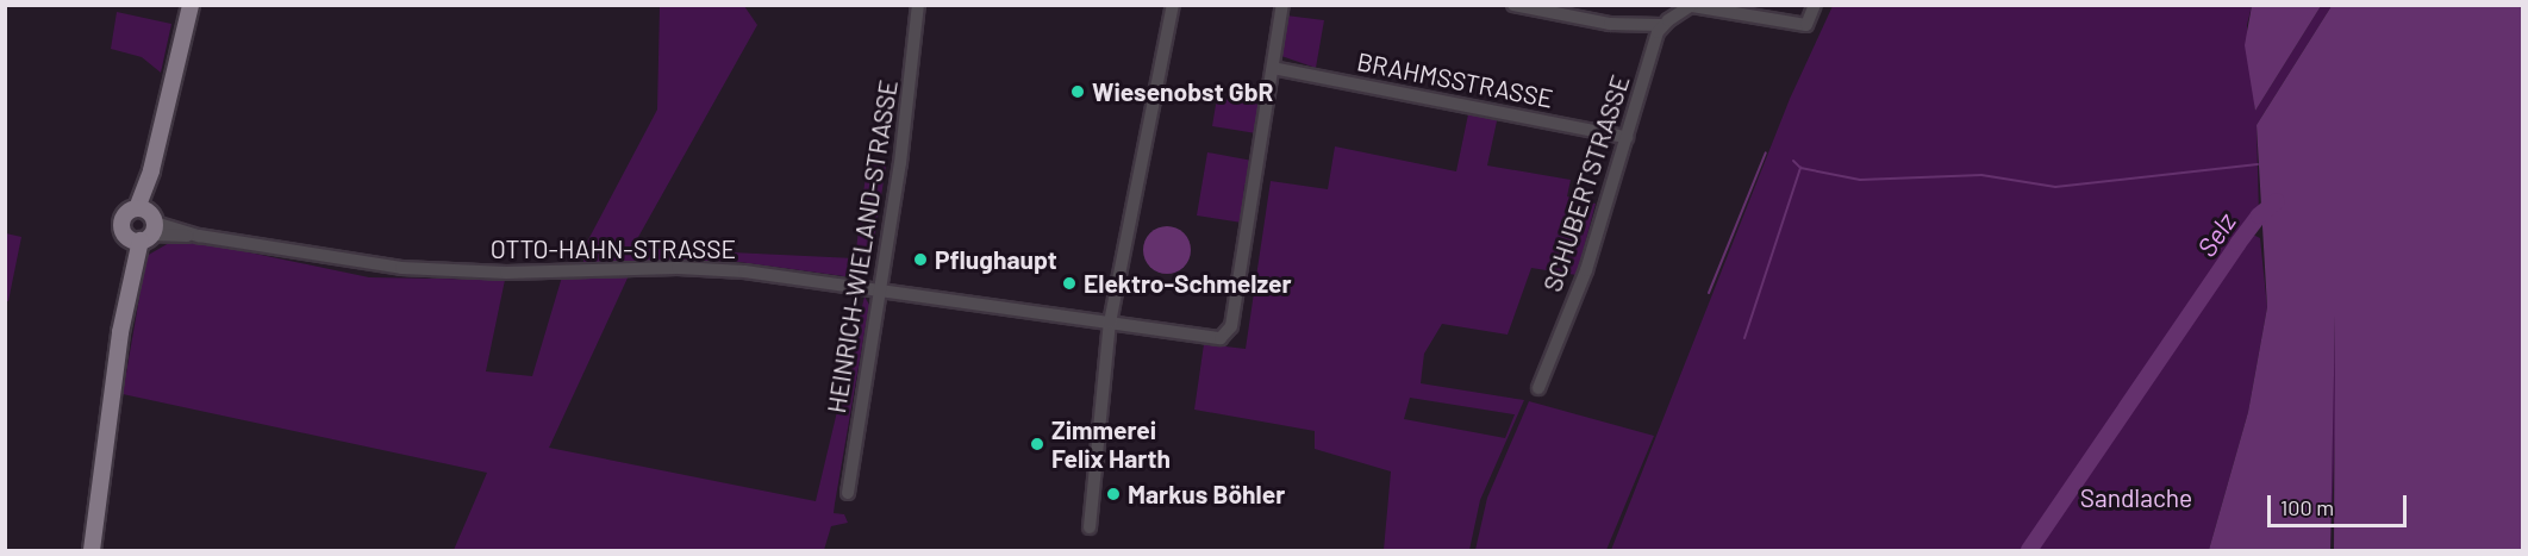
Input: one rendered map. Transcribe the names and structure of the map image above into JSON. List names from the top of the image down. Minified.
{"streets":{"street":["BRAHMSSTRASSE","SCHUBERTSTRASSE","HEINRICH-WIELAND-STRASSE","OTTO-HAHN-STRASSE"]},"crossings":[["BRAHMSSTRASSE","SCHUBERTSTRASSE"],["BRAHMSSTRASSE","OTTO-HAHN-STRASSE"],["HEINRICH-WIELAND-STRASSE","OTTO-HAHN-STRASSE"]],"water":["Selz"],"parks":["Sandlache"],"places":["Wiesenobst GbR","Pflughaupt","Elektro-Schmelzer","Zimmerei Felix Harth","Markus Böhler"],"scale_bar":"100 m"}
